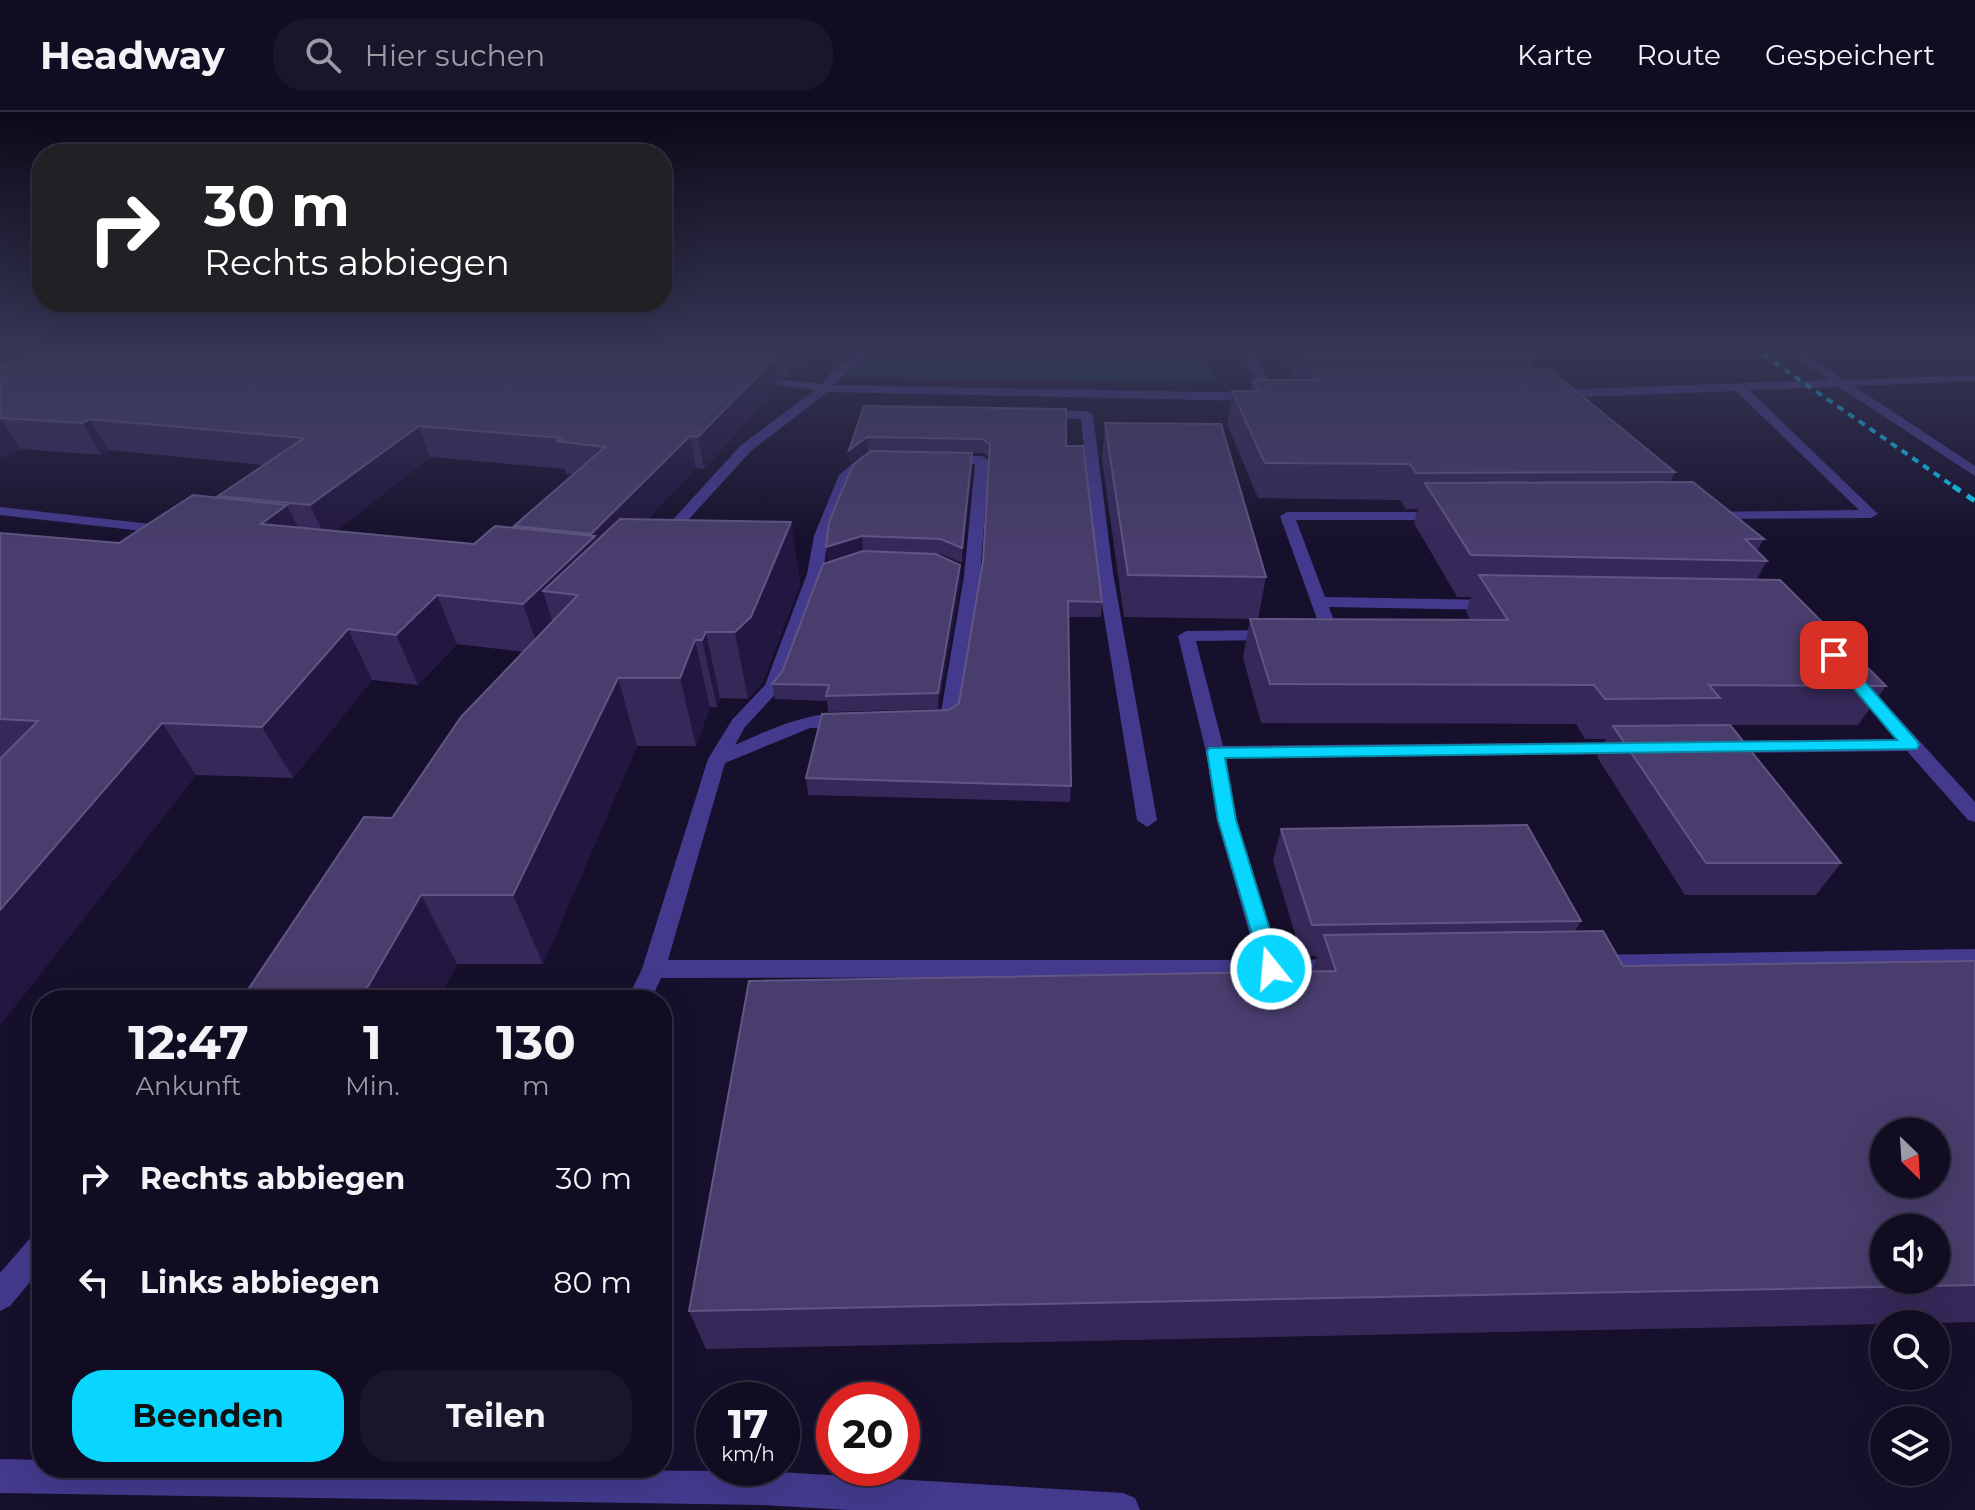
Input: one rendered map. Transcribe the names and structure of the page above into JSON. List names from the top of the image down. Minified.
{"north":"bottom right","page":{"header":"Headway","search":"Hier suchen","nav":["Karte","Route","Gespeichert"],"turn":["30 m","Rechts abbiegen"],"eta":["12:47","Ankunft","1","Min.","130","m"],"list":[{"name":"Rechts abbiegen","value":"30 m"},{"name":"Links abbiegen","value":"80 m"}],"buttons":["Beenden","Teilen"],"speed":"17 km/h","limit":"20"}}
